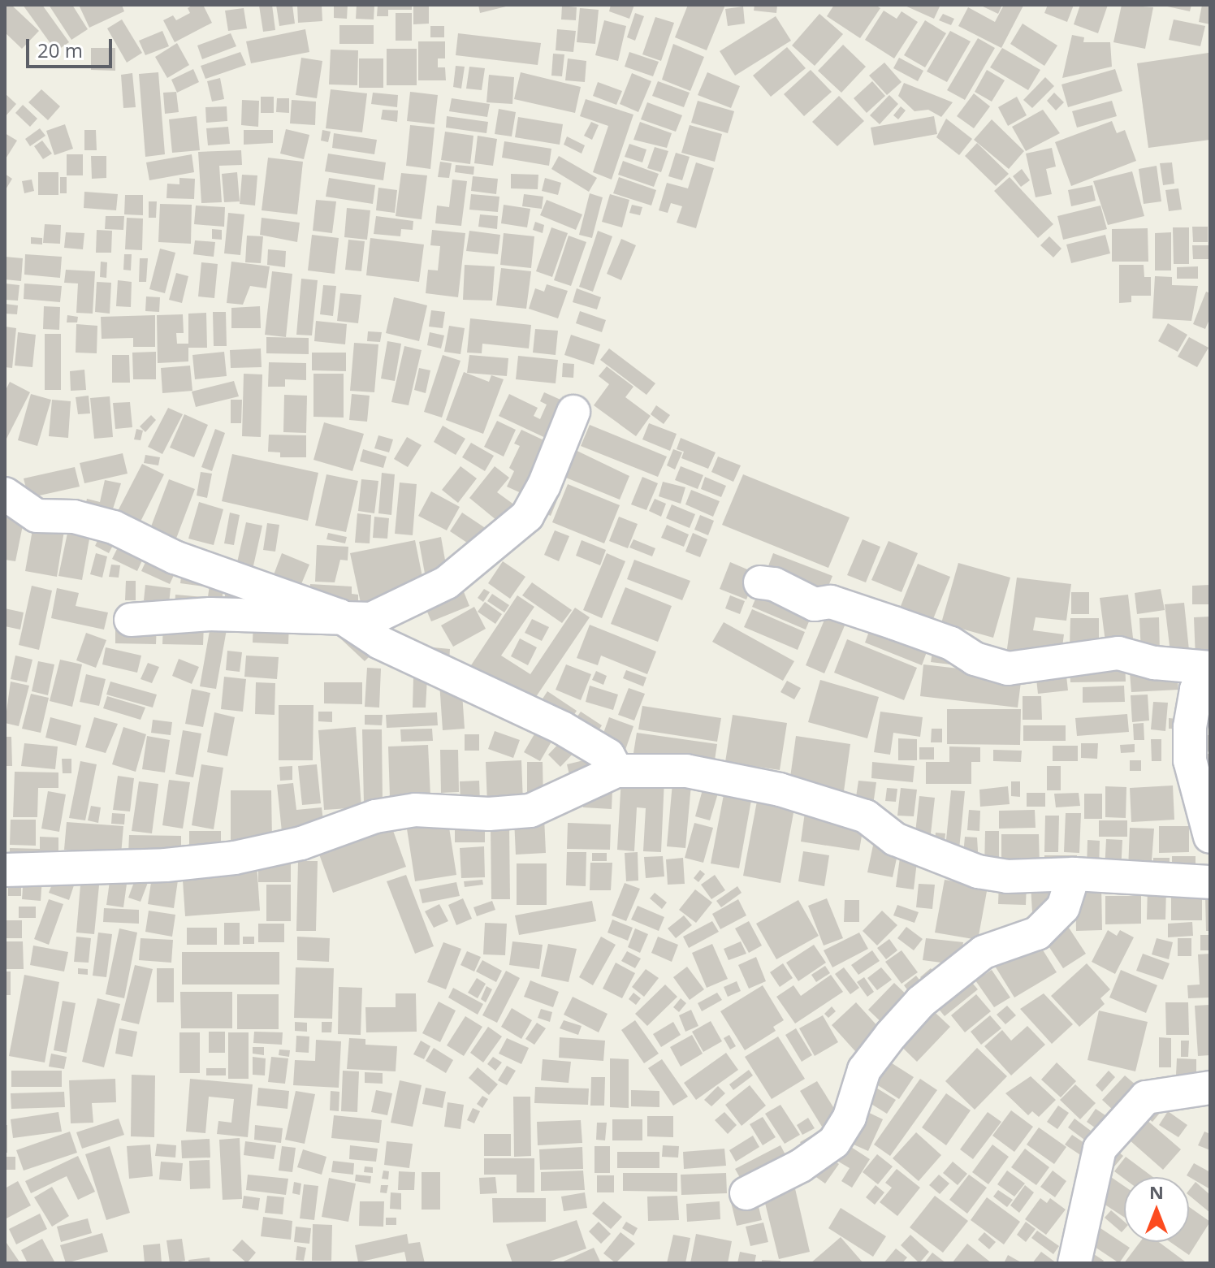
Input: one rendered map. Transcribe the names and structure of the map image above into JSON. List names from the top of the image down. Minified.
{"scale_bar":"20 m","north":"top"}
